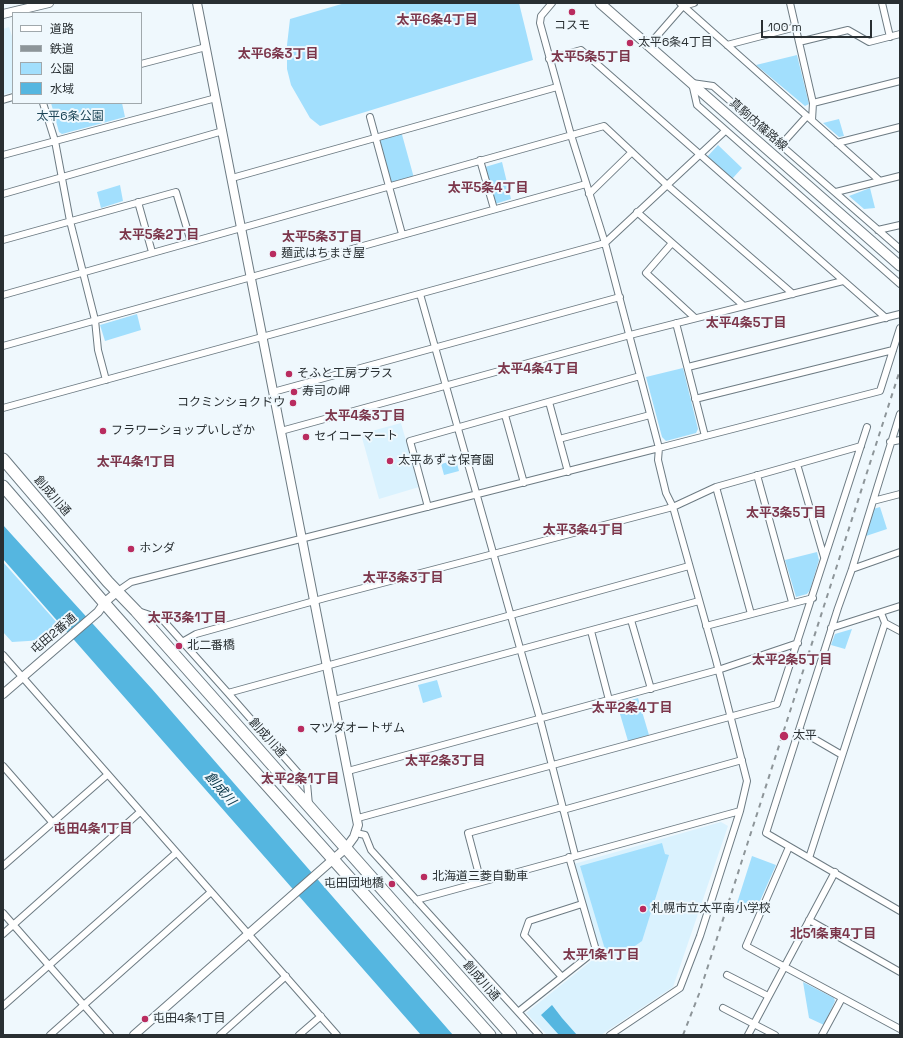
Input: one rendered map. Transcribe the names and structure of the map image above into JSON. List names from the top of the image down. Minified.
{"streets":{"highway":["創成川通"],"main road":["真駒内篠路線"],"street":["屯田2番通"]},"crossings":[["創成川通","屯田2番通"]],"districts":["太平6条4丁目","太平6条3丁目","太平5条5丁目","太平5条4丁目","太平5条2丁目","太平5条3丁目","太平4条5丁目","太平4条4丁目","太平4条3丁目","太平4条1丁目","太平3条5丁目","太平3条4丁目","太平3条3丁目","太平3条1丁目","太平2条5丁目","太平2条4丁目","太平2条3丁目","太平2条1丁目","屯田4条1丁目","北51条東4丁目","太平1条1丁目"],"water":["創成川"],"parks":["太平6条公園"],"places":["コスモ","太平6条4丁目","麺武はちまき屋","そふと工房プラス","寿司の岬","コクミンショクドウ","フラワーショップいしざか","セイコーマート","太平あずさ保育園","ホンダ","北二番橋","マツダオートザム","太平","北海道三菱自動車","屯田団地橋","札幌市立太平南小学校","屯田4条1丁目"],"legend":["道路","鉄道","公園","水域"],"scale_bar":"100 m"}
